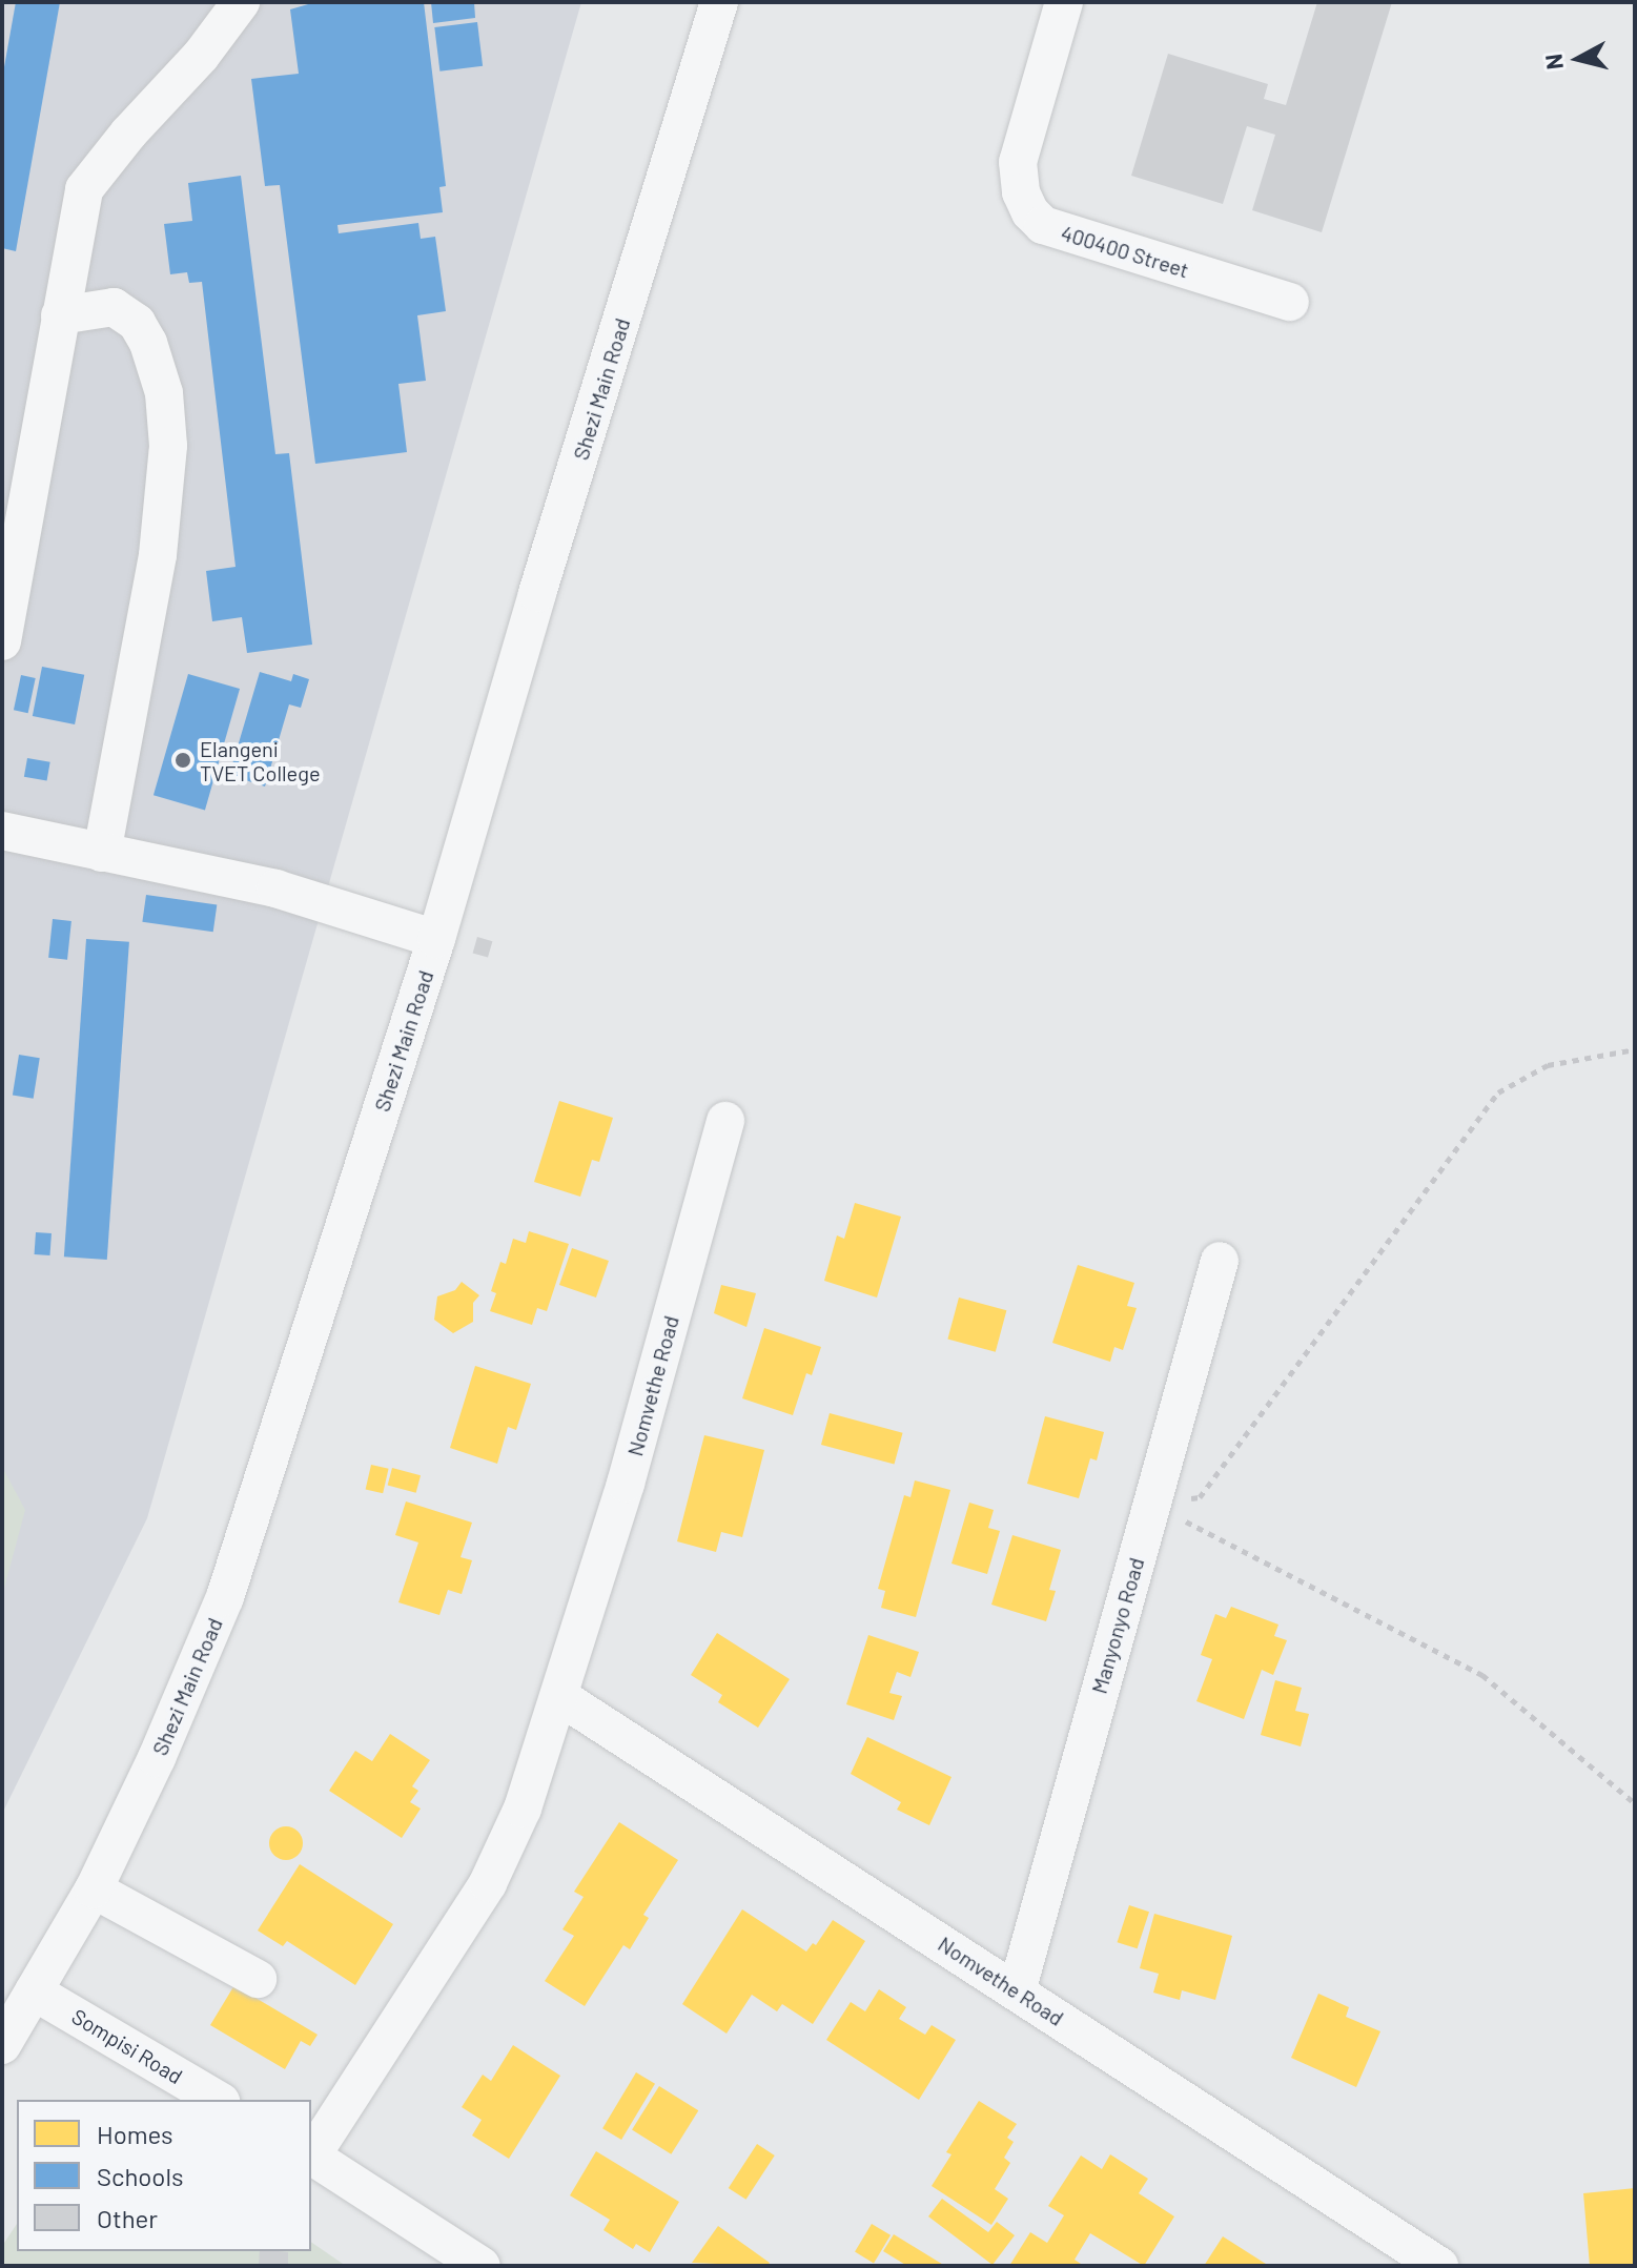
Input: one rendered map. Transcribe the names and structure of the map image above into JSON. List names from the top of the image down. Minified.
{"streets":{"street":["400400 Street","Shezi Main Road","Nomvethe Road","Manyonyo Road","Sompisi Road"]},"crossings":[["Shezi Main Road","Sompisi Road"],["Nomvethe Road","Manyonyo Road"]],"places":["Elangeni TVET College"],"legend":["Homes","Schools","Other"],"north":"left"}
